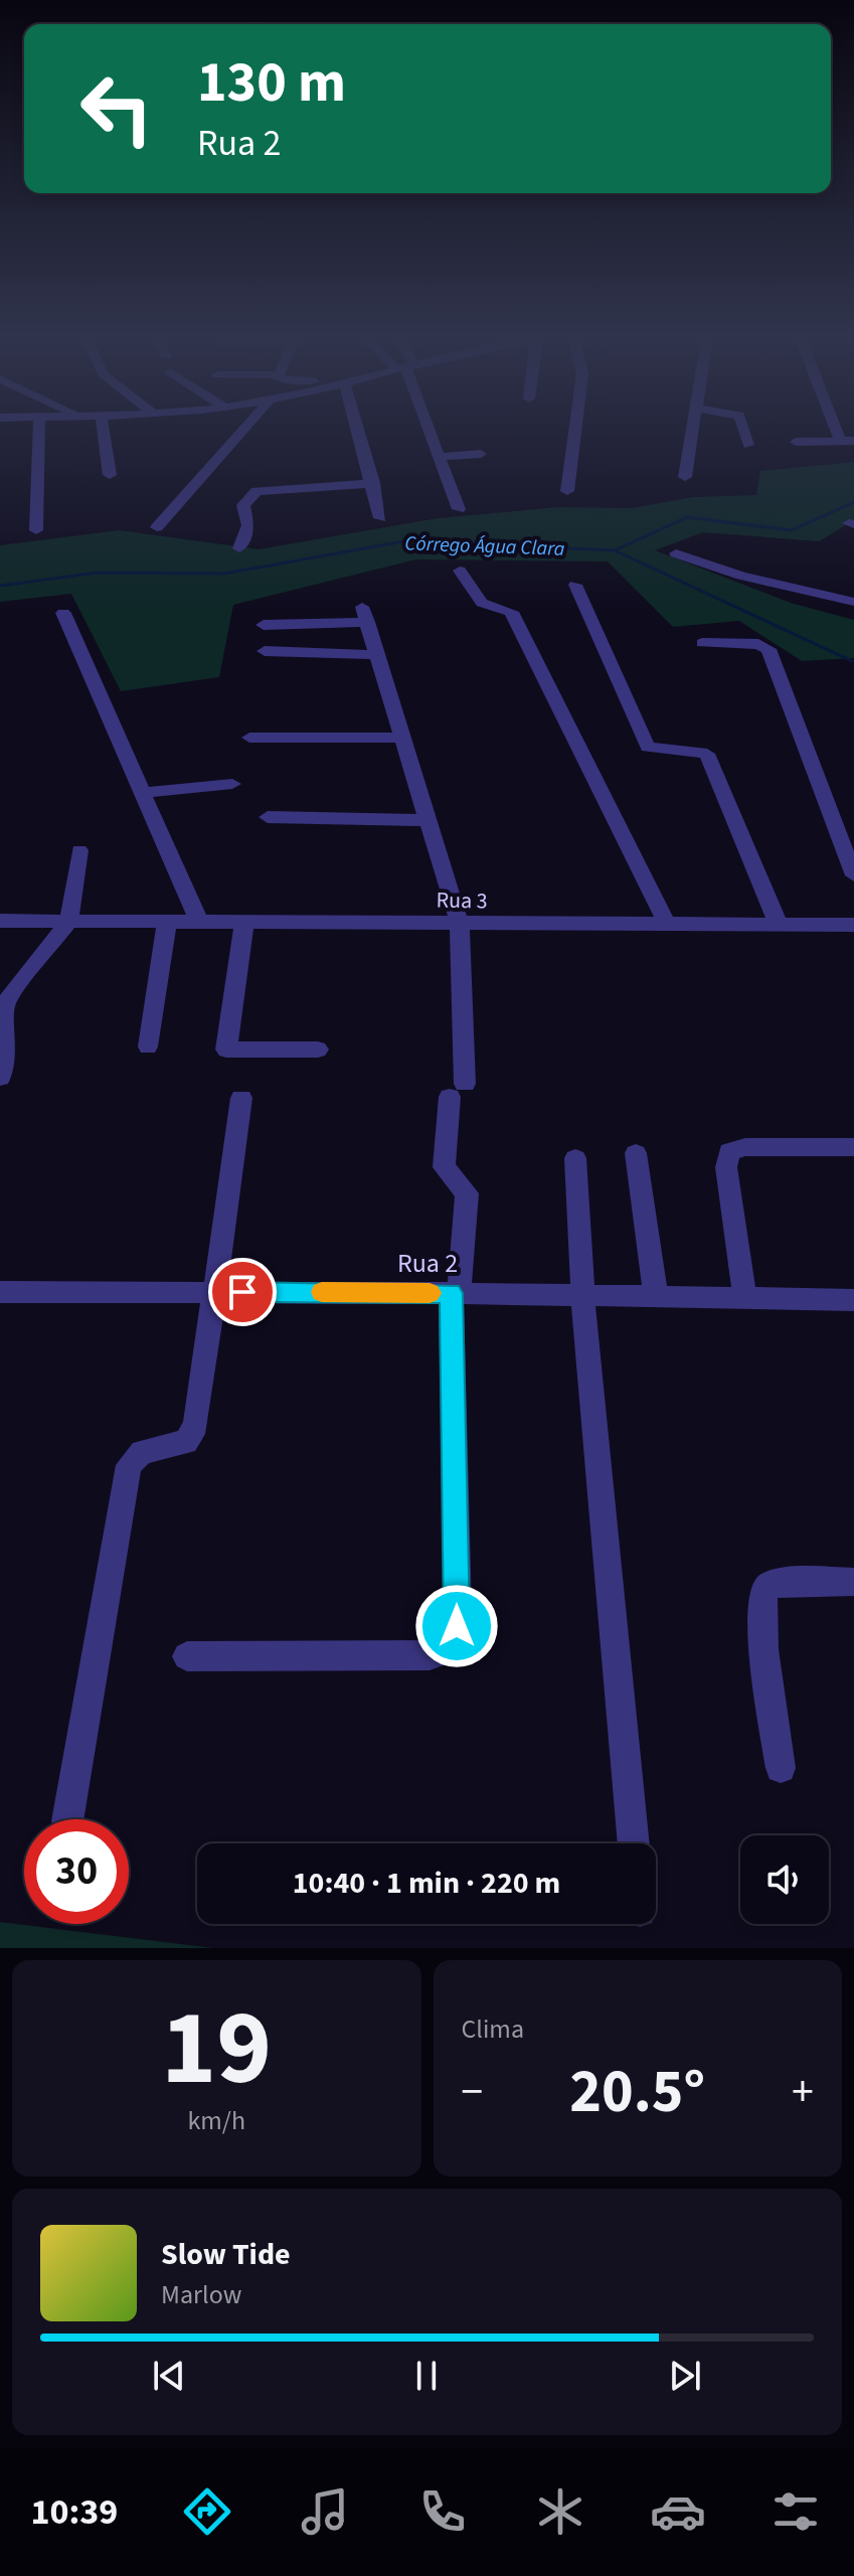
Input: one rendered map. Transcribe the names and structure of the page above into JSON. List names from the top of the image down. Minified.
{"streets":{"street":["Rua 3","Rua 2"]},"water":["Córrego Água Clara"],"page":{"turn":["130 m","Rua 2"],"limit":"30","trip":"10:40 · 1 min · 220 m","tile":[["19","km/h"],"Clima"],"heat":["−","20.5°","+"],"song":["Slow Tide","Marlow"],"tabs":"10:39"}}
